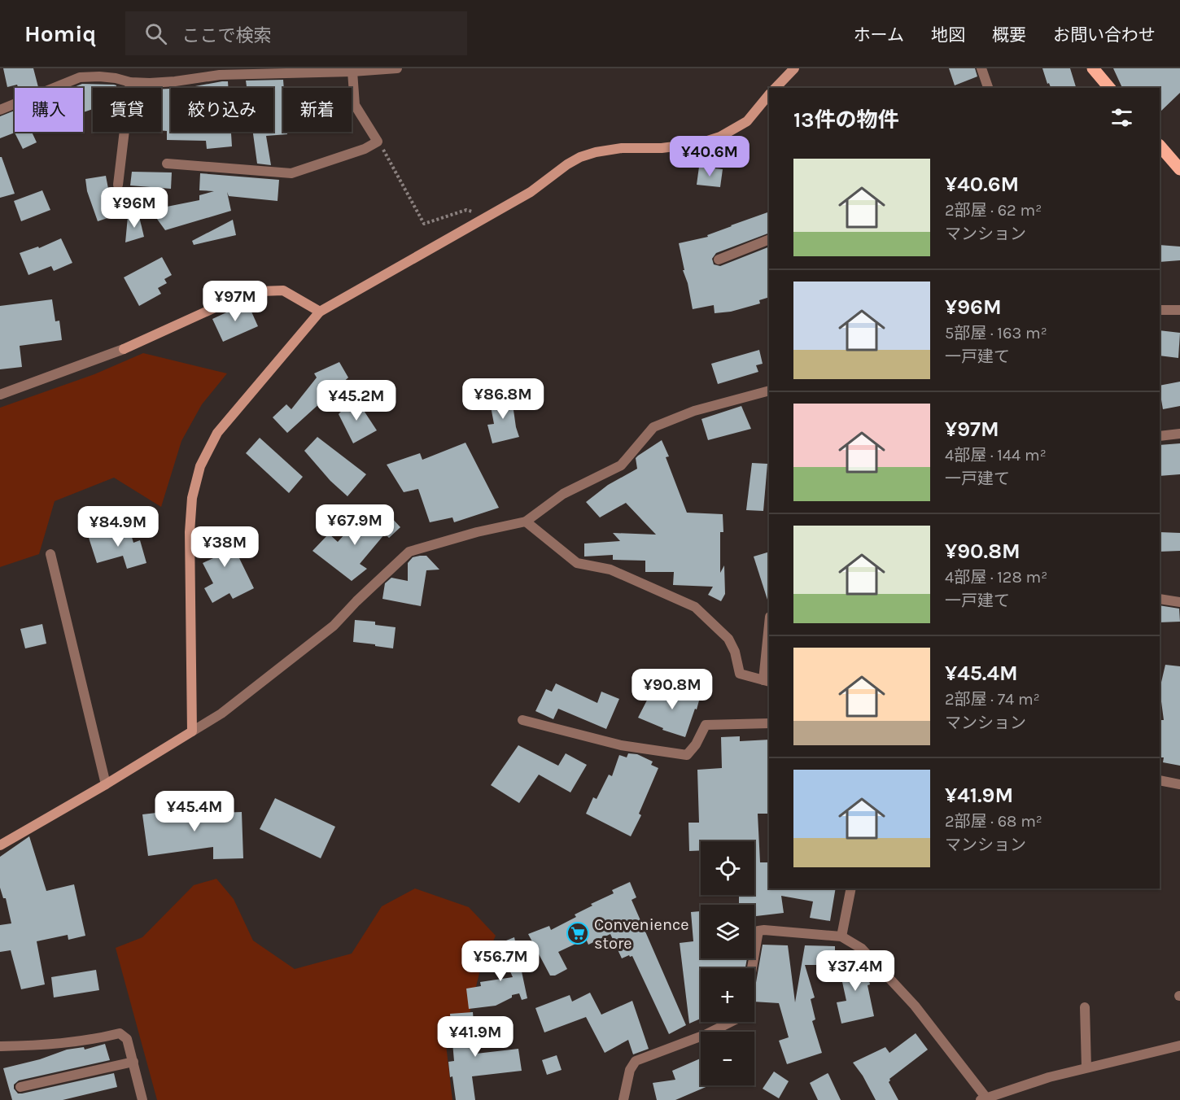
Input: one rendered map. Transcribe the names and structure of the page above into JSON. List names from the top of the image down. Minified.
{"places":{"supermarket":["Convenience store"]},"page":{"header":"Homiq","search":"ここで検索","nav":["ホーム","地図","概要","お問い合わせ"],"chip":["購入","賃貸","絞り込み","新着"],"heading":"13件の物件","price":["¥40.6M","¥96M","¥97M","¥86.8M","¥45.2M","¥67.9M","¥84.9M","¥38M","¥90.8M","¥45.4M","¥56.7M","¥37.4M","¥41.9M"],"list":[{"name":"¥40.6M","note":"2部屋 · 62 m² · マンション"},{"name":"¥96M","note":"5部屋 · 163 m² · 一戸建て"},{"name":"¥97M","note":"4部屋 · 144 m² · 一戸建て"},{"name":"¥90.8M","note":"4部屋 · 128 m² · 一戸建て"},{"name":"¥45.4M","note":"2部屋 · 74 m² · マンション"},{"name":"¥41.9M","note":"2部屋 · 68 m² · マンション"}],"map_buttons":["+","−"]}}
